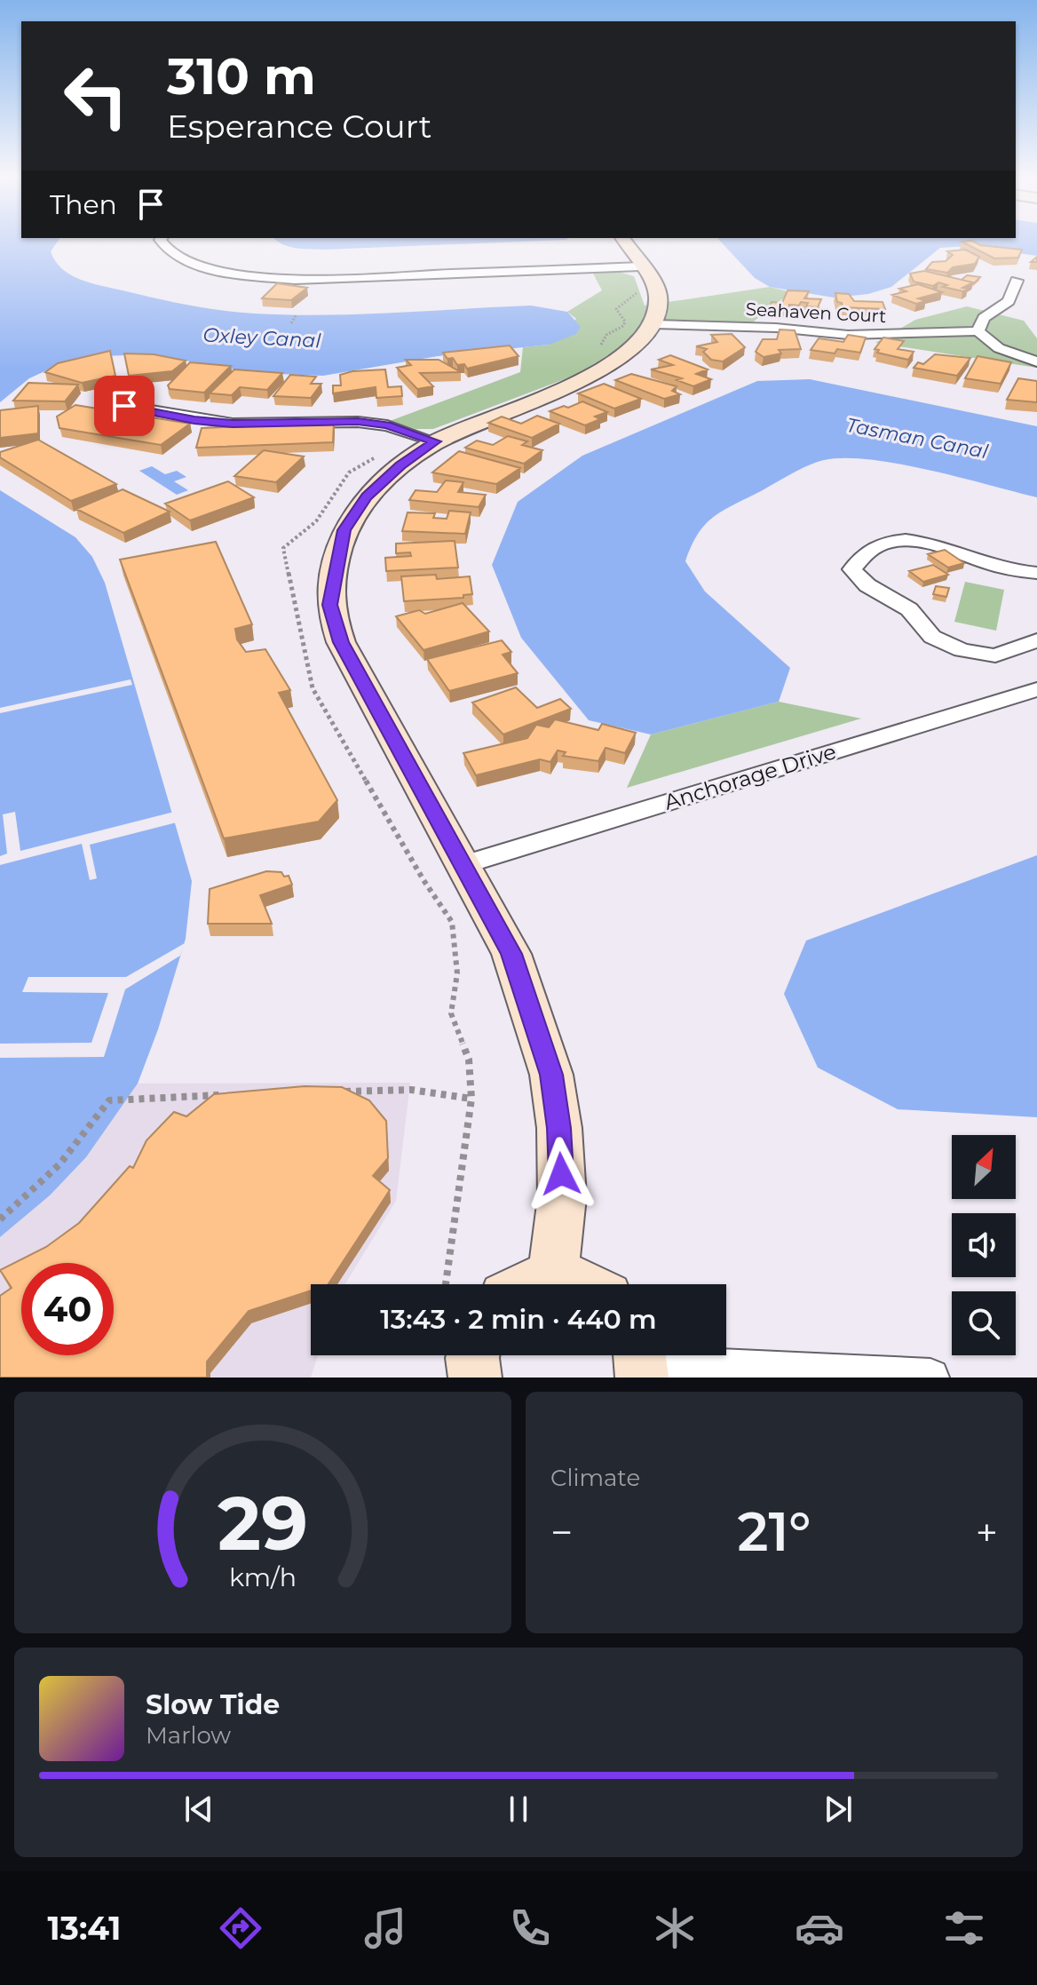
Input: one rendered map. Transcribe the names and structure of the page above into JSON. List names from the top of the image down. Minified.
{"streets":{"street":["Seahaven Court","Anchorage Drive"]},"water":["Oxley Canal","Tasman Canal"],"north":"top right","page":{"turn":["310 m","Esperance Court"],"then":"Then","limit":"40","trip":"13:43 · 2 min · 440 m","tile":"Climate","heat":["−","21°","+"],"song":["Slow Tide","Marlow"],"tabs":"13:41","gauge":["29","km/h"]}}
